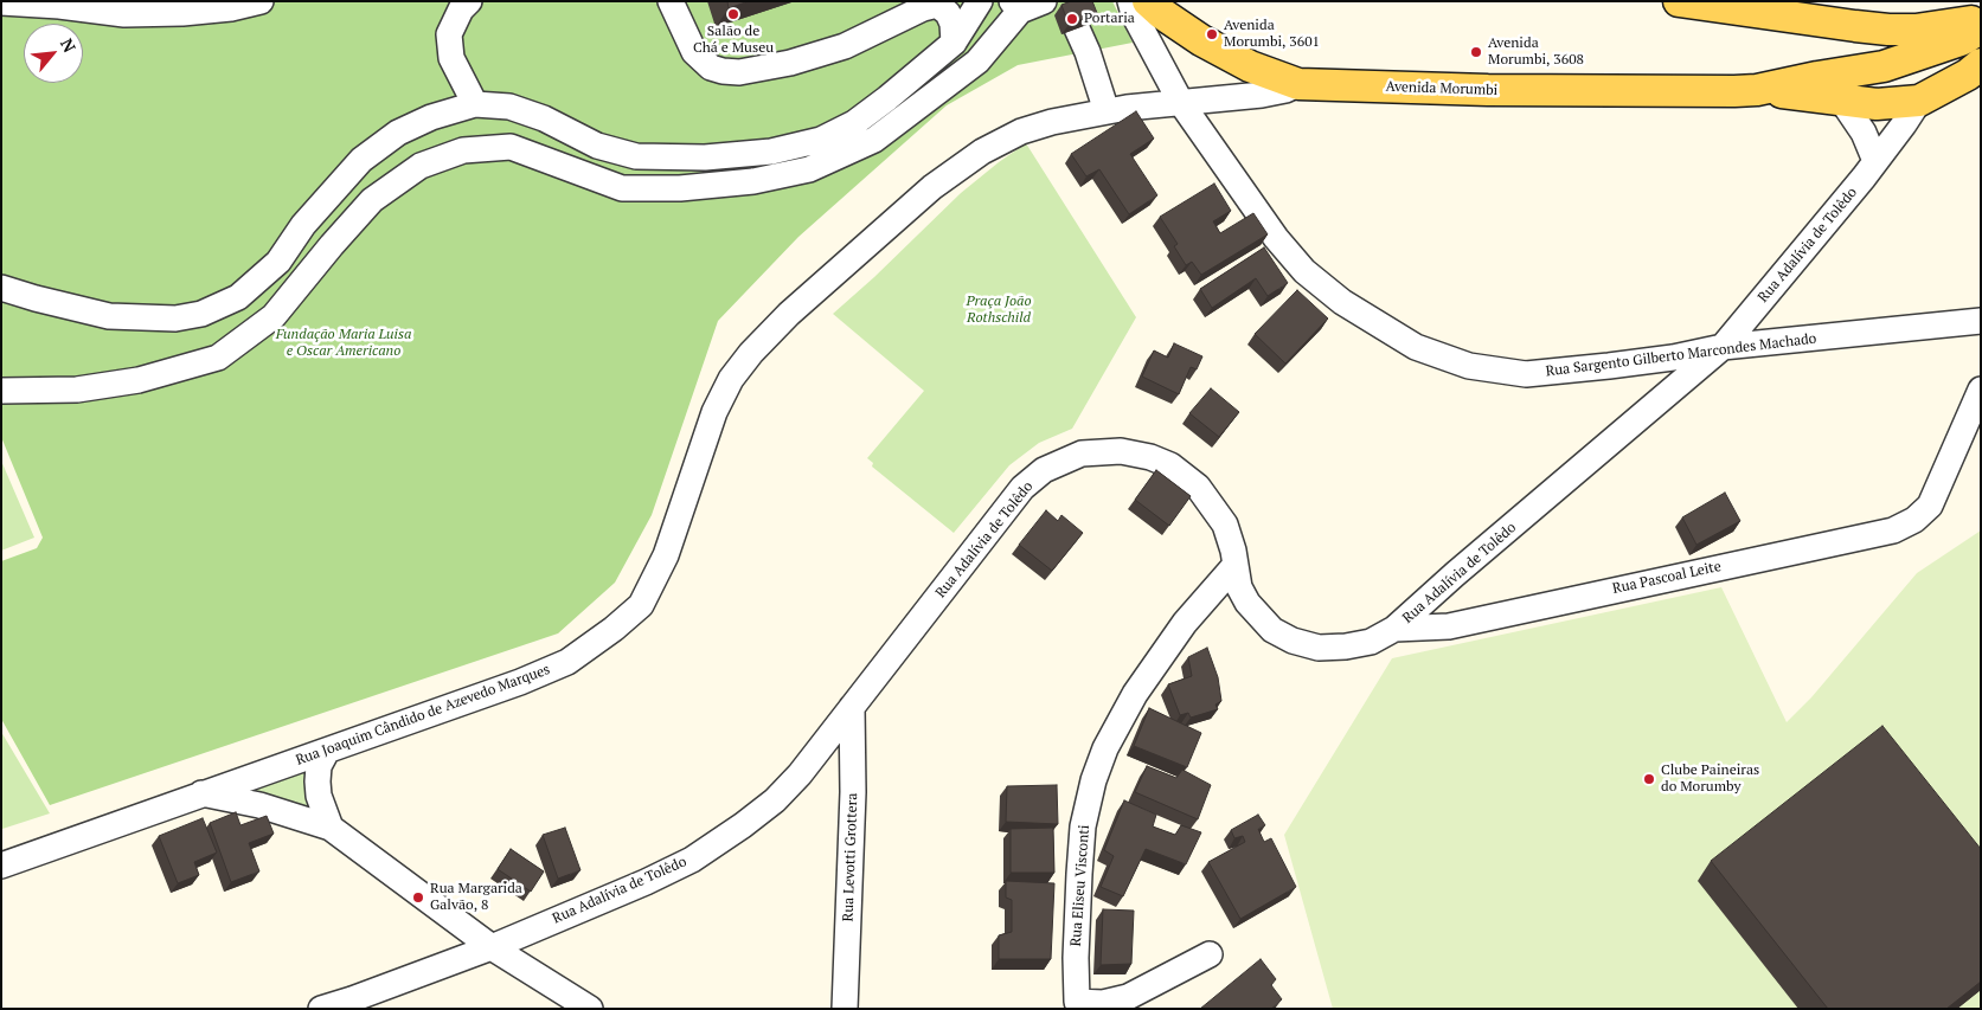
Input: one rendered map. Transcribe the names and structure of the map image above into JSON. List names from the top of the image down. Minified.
{"streets":{"main road":["Avenida Morumbi"],"street":["Rua Adalívia de Tolêdo","Rua Sargento Gilberto Marcondes Machado","Rua Pascoal Leite","Rua Joaquim Cândido de Azevedo Marques","Rua Levotti Grottera","Rua Eliseu Visconti"]},"crossings":[["Avenida Morumbi","Rua Adalívia de Tolêdo"],["Avenida Morumbi","Rua Joaquim Cândido de Azevedo Marques"],["Rua Adalívia de Tolêdo","Rua Sargento Gilberto Marcondes Machado"],["Rua Adalívia de Tolêdo","Rua Pascoal Leite"],["Rua Adalívia de Tolêdo","Rua Levotti Grottera"],["Rua Adalívia de Tolêdo","Rua Eliseu Visconti"],["Rua Sargento Gilberto Marcondes Machado","Rua Joaquim Cândido de Azevedo Marques"]],"parks":["Praça João Rothschild","Fundação Maria Luisa e Oscar Americano"],"places":["Salão de Chá e Museu","Portaria","Avenida Morumbi, 3601","Avenida Morumbi, 3608","Clube Paineiras do Morumby","Rua Margarida Galvão, 8"],"north":"top right"}
